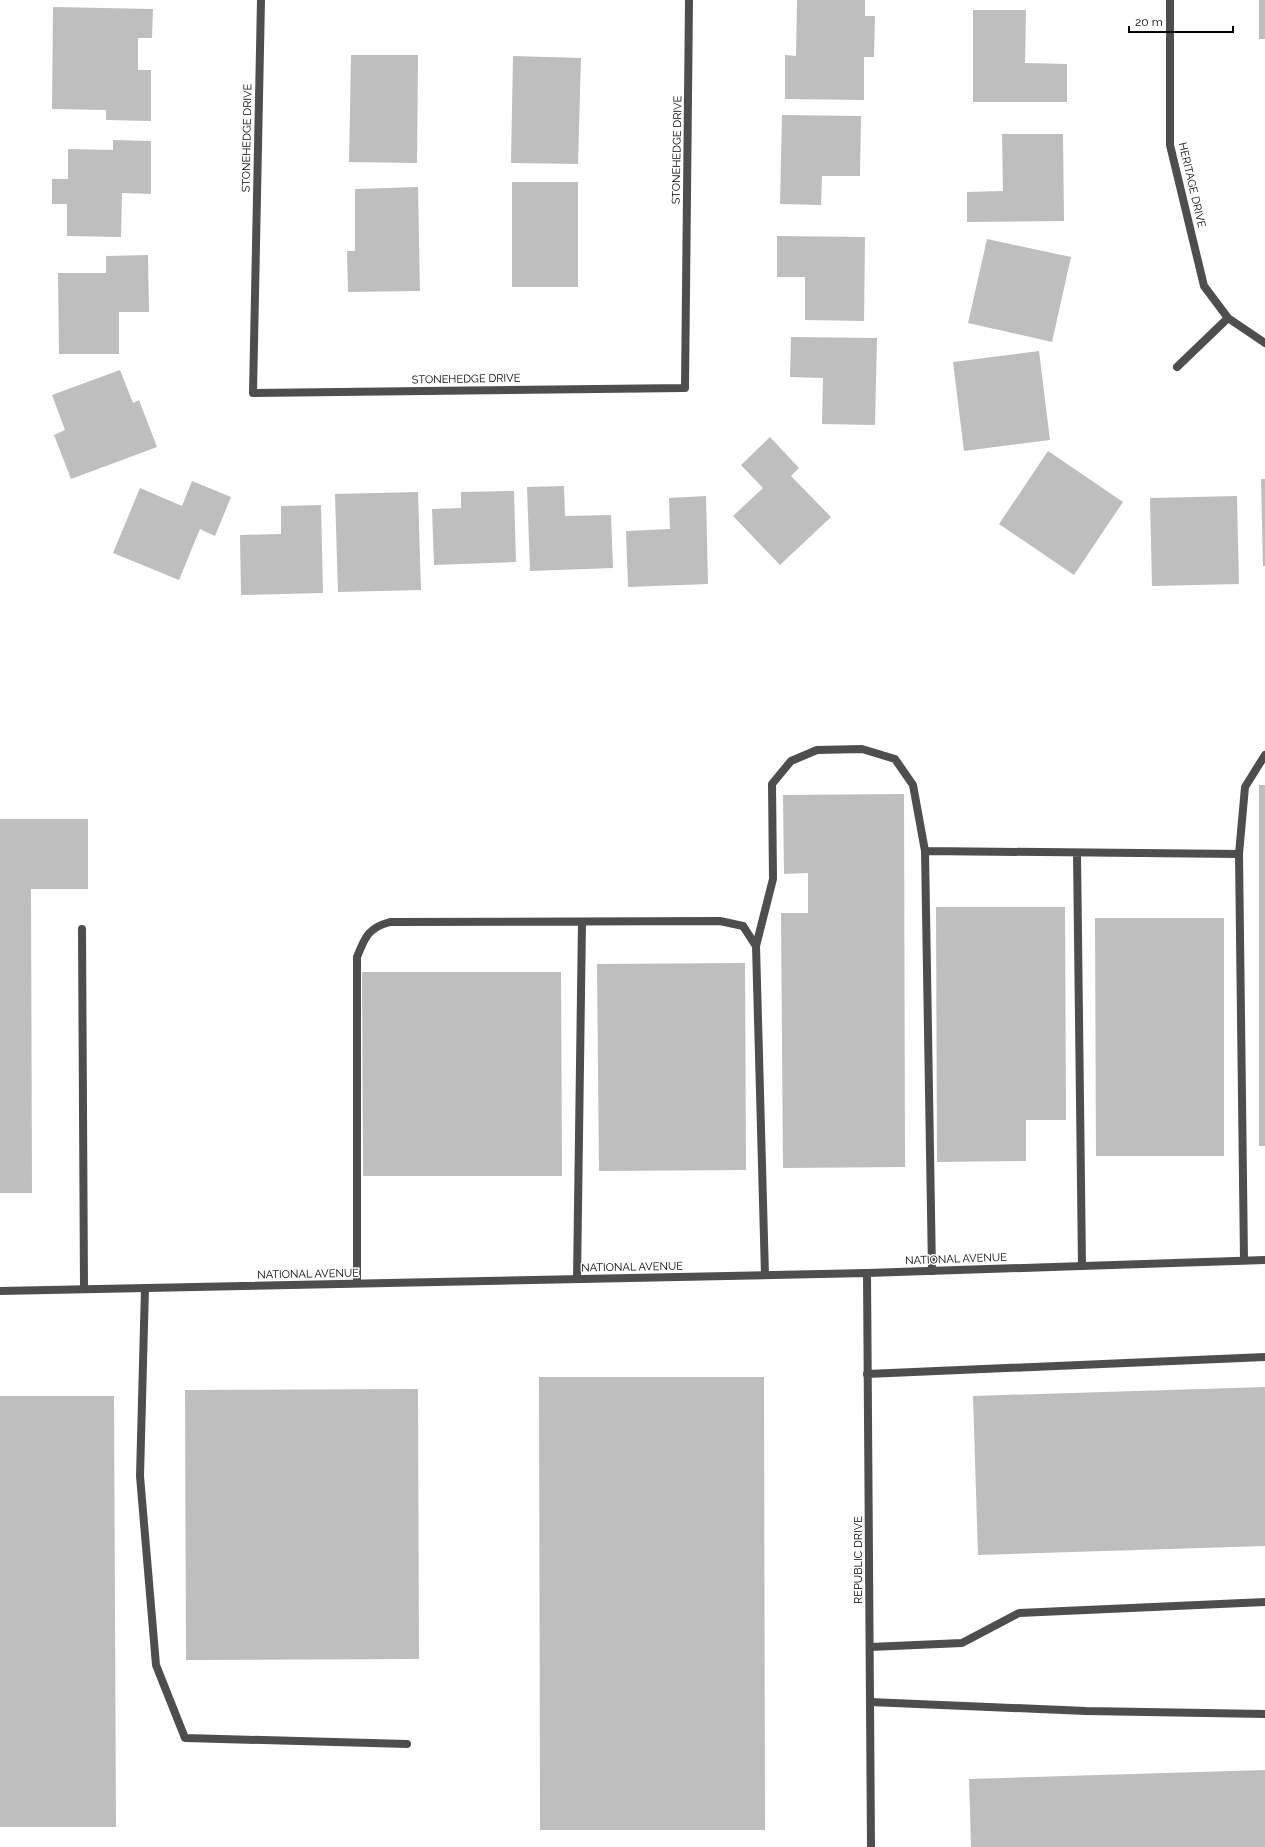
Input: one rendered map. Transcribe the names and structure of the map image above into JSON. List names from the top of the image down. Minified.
{"streets":{"street":["STONEHEDGE DRIVE","HERITAGE DRIVE","NATIONAL AVENUE","REPUBLIC DRIVE"]},"crossings":[["NATIONAL AVENUE","REPUBLIC DRIVE"]],"scale_bar":"20 m"}
